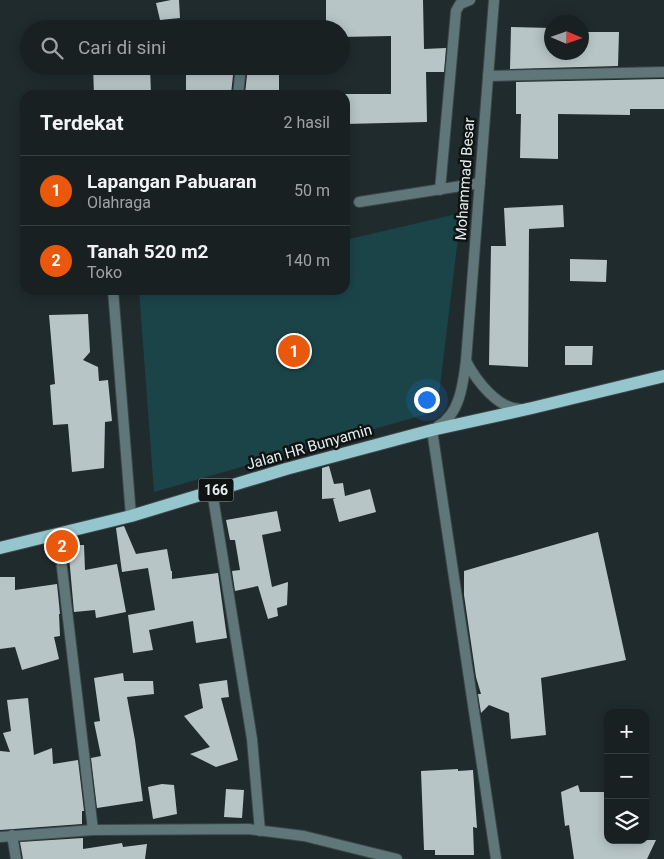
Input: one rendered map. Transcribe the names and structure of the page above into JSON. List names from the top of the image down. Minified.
{"streets":{"main road":["Jalan HR Bunyamin","166"],"street":["Mohammad Besar"]},"crossings":[["Mohammad Besar","Jalan HR Bunyamin"],["Jalan HR Bunyamin","166"]],"north":"right","page":{"search":"Cari di sini","heading":["Terdekat","2 hasil"],"list":[{"mark":"1","name":"Lapangan Pabuaran","note":"Olahraga","value":"50 m"},{"mark":"2","name":"Tanah 520 m2","note":"Toko","value":"140 m"}],"pins":["1","2"],"map_buttons":["+","−"]}}
